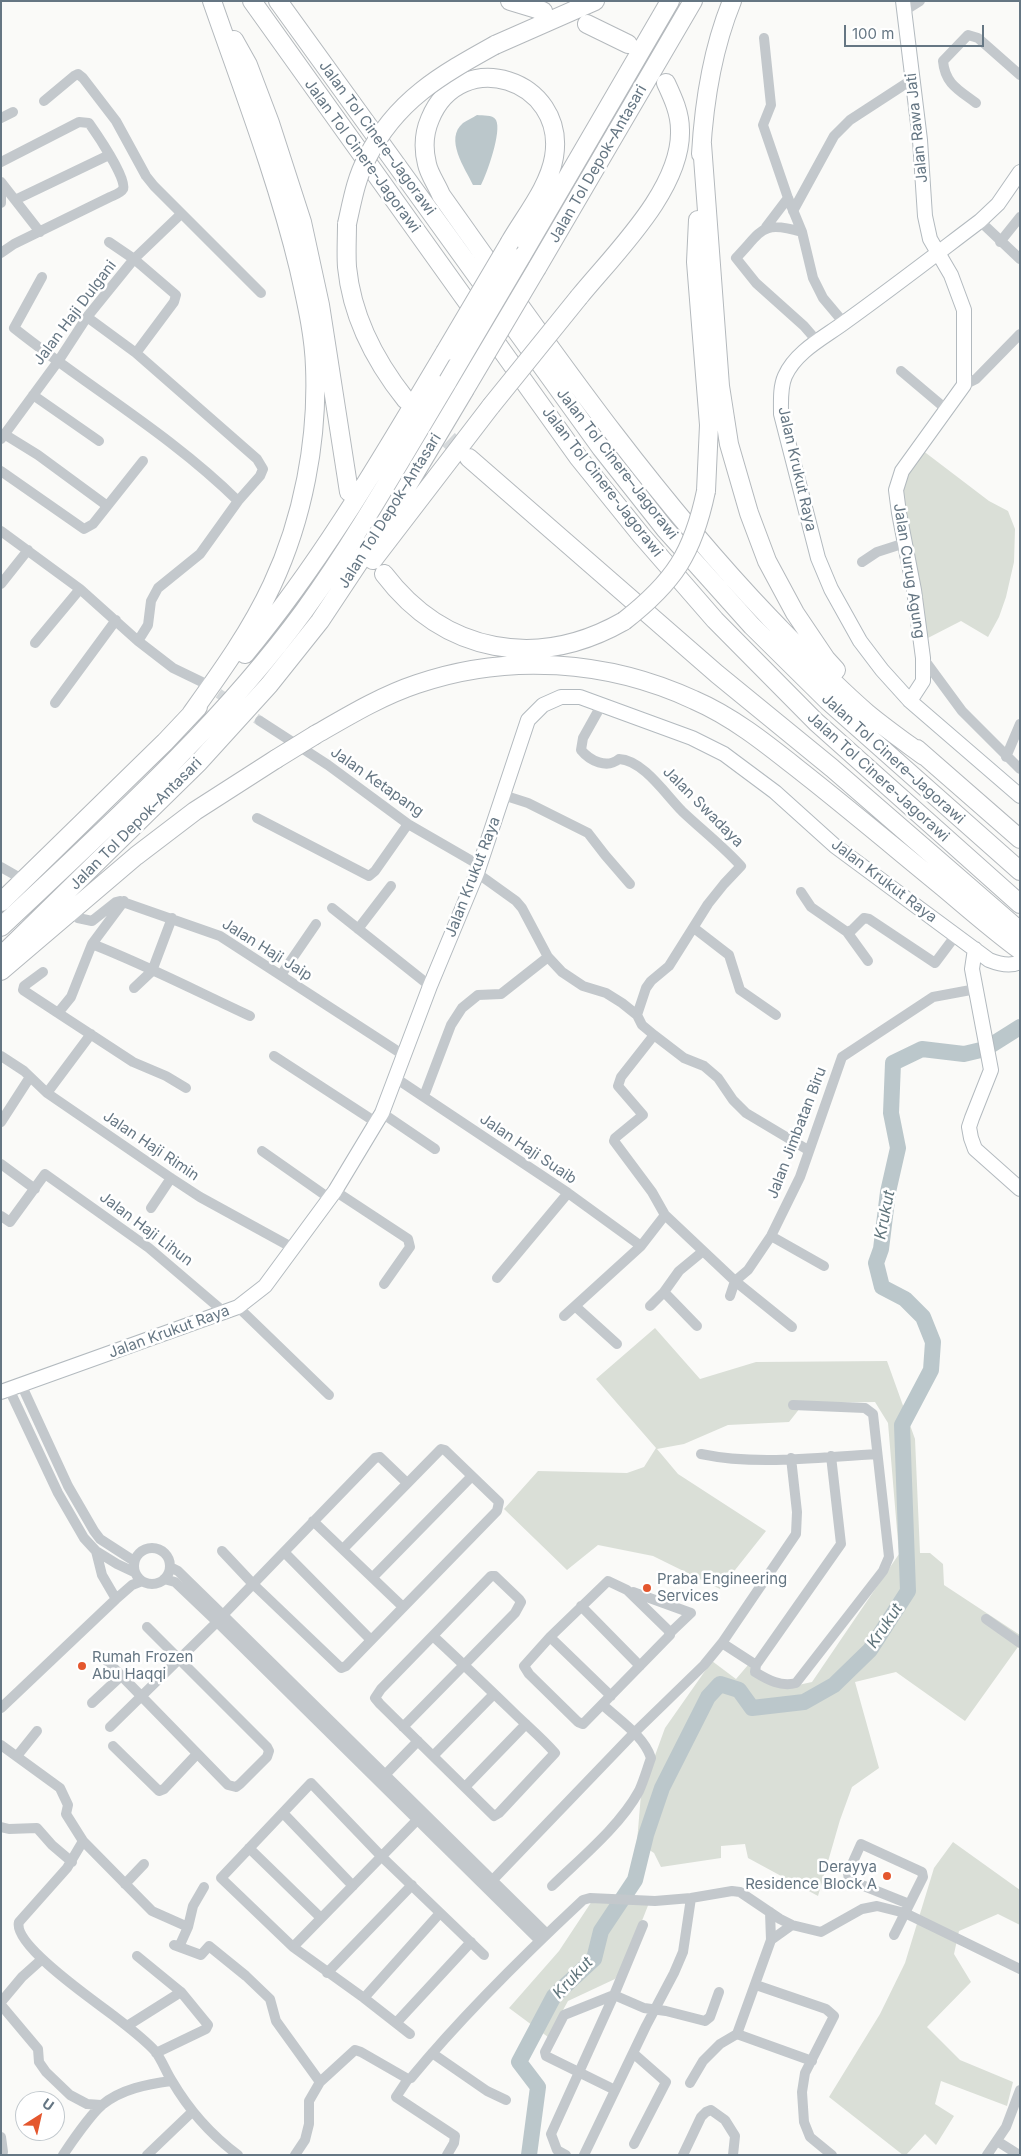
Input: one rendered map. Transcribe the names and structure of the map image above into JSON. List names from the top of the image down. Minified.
{"streets":{"highway":["Jalan Tol Cinere–Jagorawi","Jalan Tol Cinere-Jagorawi","Jalan Tol Depok–Antasari"],"street":["Jalan Rawa Jati","Jalan Haji Dulgani","Jalan Krukut Raya","Jalan Curug Agung","Jalan Ketapang","Jalan Swadaya","Jalan Haji Jaip","Jalan Jimbatan Biru","Jalan Haji Rimin","Jalan Haji Suaib","Jalan Haji Lihun"]},"crossings":[["Jalan Rawa Jati","Jalan Krukut Raya"],["Jalan Krukut Raya","Jalan Curug Agung"],["Jalan Krukut Raya","Jalan Ketapang"],["Jalan Krukut Raya","Jalan Swadaya"],["Jalan Krukut Raya","Jalan Haji Jaip"],["Jalan Krukut Raya","Jalan Haji Rimin"],["Jalan Krukut Raya","Jalan Haji Suaib"],["Jalan Krukut Raya","Jalan Haji Lihun"],["Jalan Ketapang","Jalan Swadaya"],["Jalan Ketapang","Jalan Jimbatan Biru"]],"water":["Krukut"],"places":["Praba Engineering Services","Rumah Frozen Abu Haqqi","Derayya Residence Block A"],"scale_bar":"100 m","north":"top right"}
